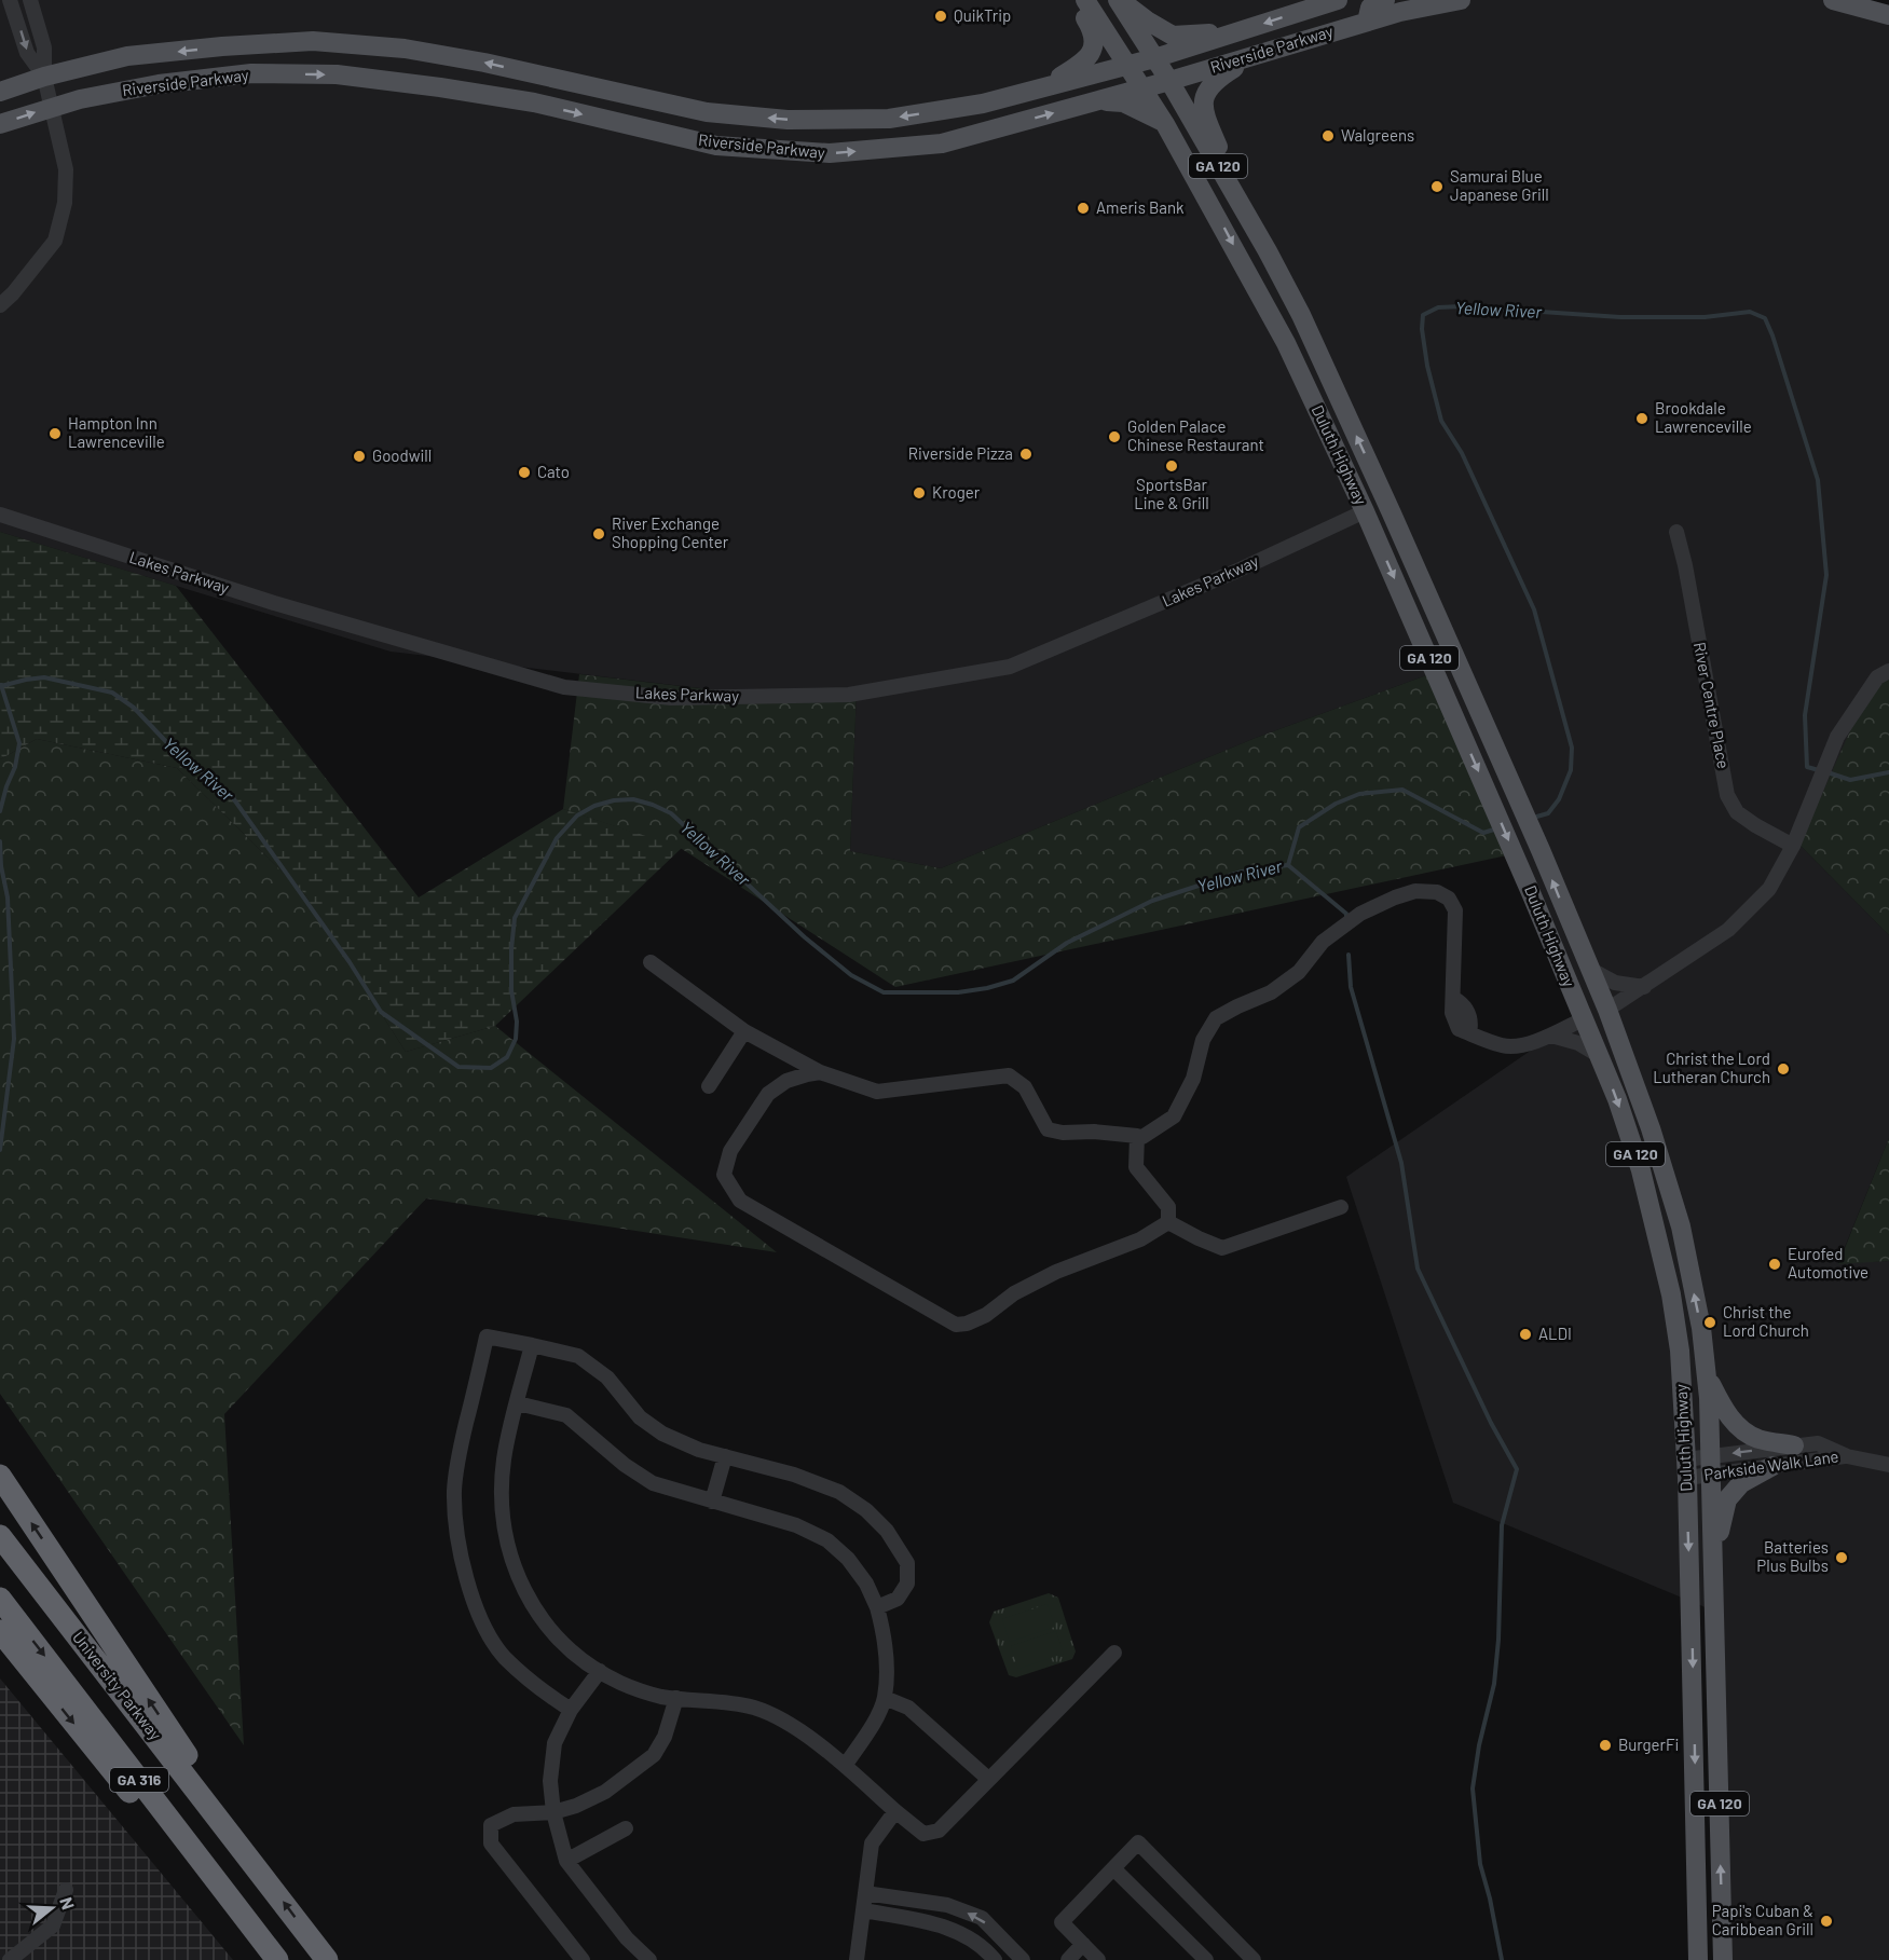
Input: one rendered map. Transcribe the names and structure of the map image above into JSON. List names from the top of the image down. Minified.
{"streets":{"highway":["University Parkway","GA 316"],"main road":["Riverside Parkway","GA 120","Duluth Highway"],"street":["Lakes Parkway","River Centre Place","Parkside Walk Lane"]},"crossings":[["Riverside Parkway","Duluth Highway"],["Duluth Highway","Lakes Parkway"],["Duluth Highway","Parkside Walk Lane"]],"water":["Yellow River"],"places":["QuikTrip","Walgreens","Samurai Blue Japanese Grill","Ameris Bank","Brookdale Lawrenceville","Hampton Inn Lawrenceville","Golden Palace Chinese Restaurant","Riverside Pizza","Goodwill","SportsBar Line & Grill","Cato","Kroger","River Exchange Shopping Center","Christ the Lord Lutheran Church","Eurofed Automotive","Christ the Lord Church","ALDI","Batteries Plus Bulbs","BurgerFi","Papi's Cuban & Caribbean Grill"],"north":"right"}
